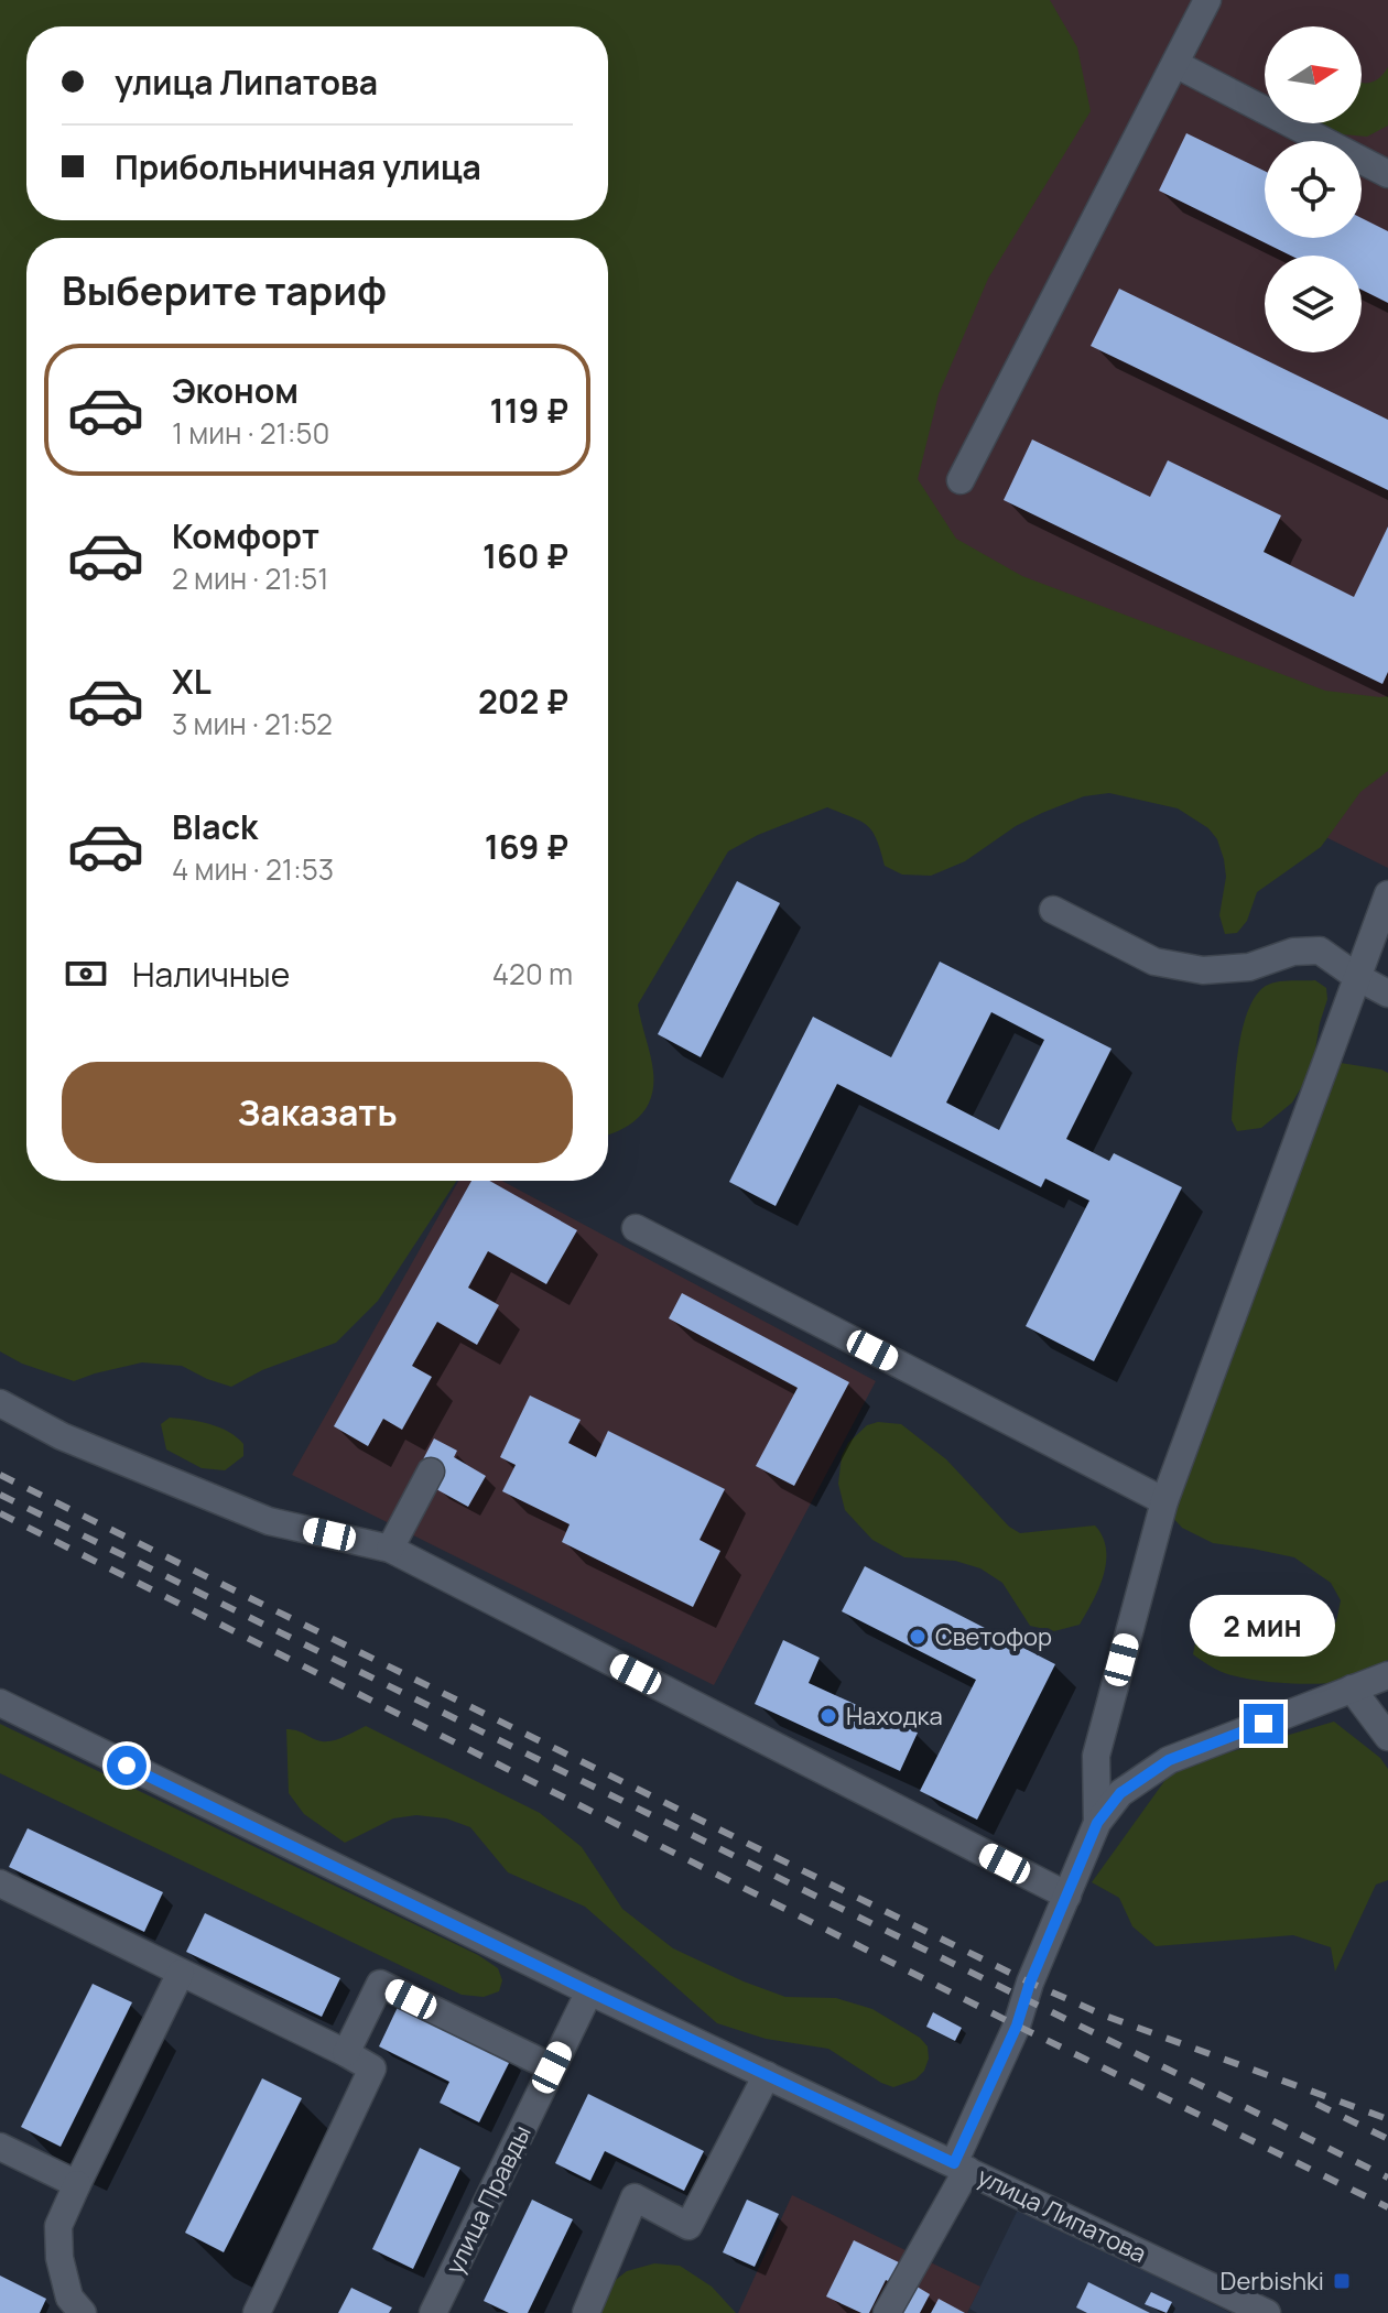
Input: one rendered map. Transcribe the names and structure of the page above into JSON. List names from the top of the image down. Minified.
{"streets":{"street":["улица Правды","улица Липатова"]},"crossings":[["улица Правды","улица Липатова"]],"places":{"other":["Светофор","Находка"],"transit":["Derbishki"]},"north":"right","page":{"banner":["улица Липатова","Прибольничная улица"],"heading":"Выберите тариф","list":[{"name":"Эконом","note":"1 мин · 21:50","value":"119 ₽"},{"name":"Комфорт","note":"2 мин · 21:51","value":"160 ₽"},{"name":"XL","note":"3 мин · 21:52","value":"202 ₽"},{"name":"Black","note":"4 мин · 21:53","value":"169 ₽"}],"pay":["Наличные","420 m"],"buttons":"Заказать","bubble":"2 мин"}}
